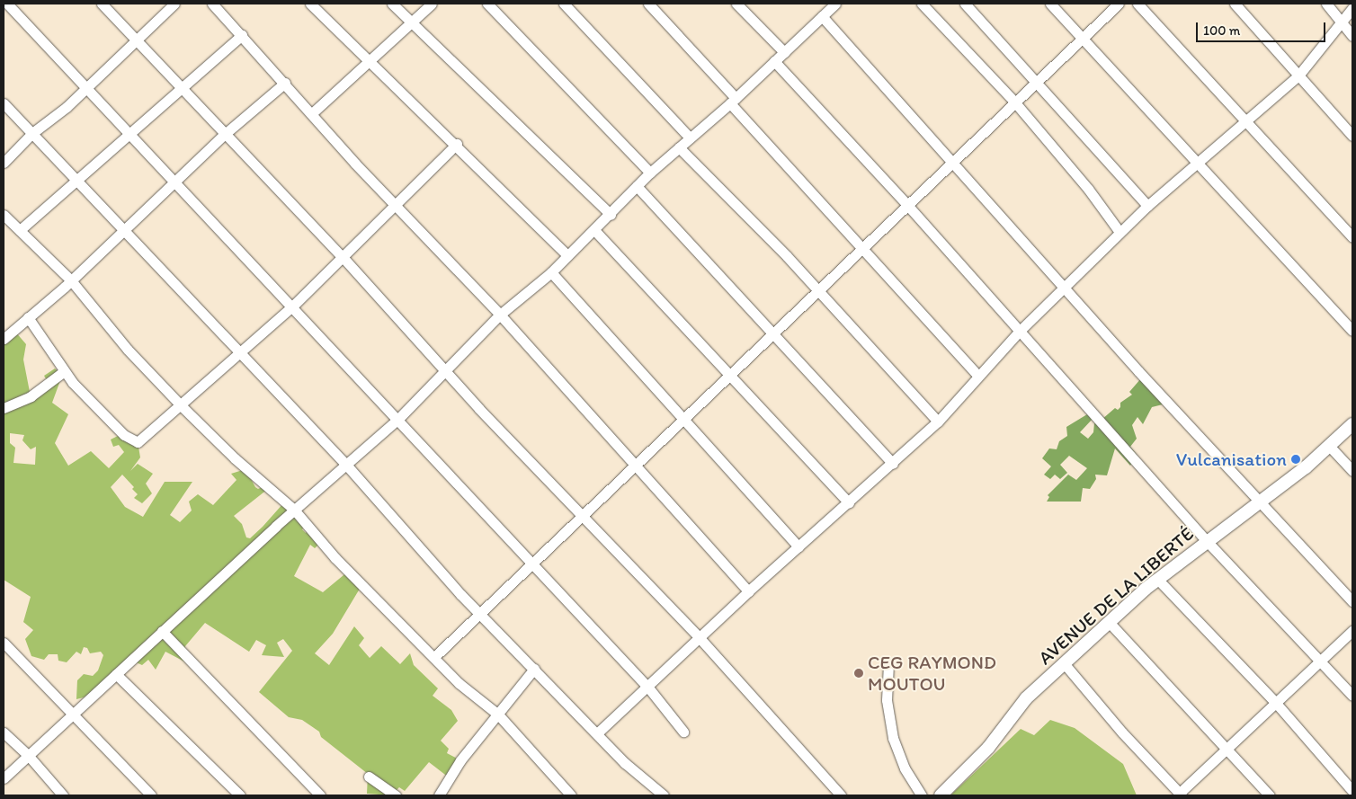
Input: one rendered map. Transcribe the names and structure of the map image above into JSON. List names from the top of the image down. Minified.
{"streets":{"street":["AVENUE DE LA LIBERTÉ"]},"places":["Vulcanisation","CEG RAYMOND MOUTOU"],"scale_bar":"100 m"}
